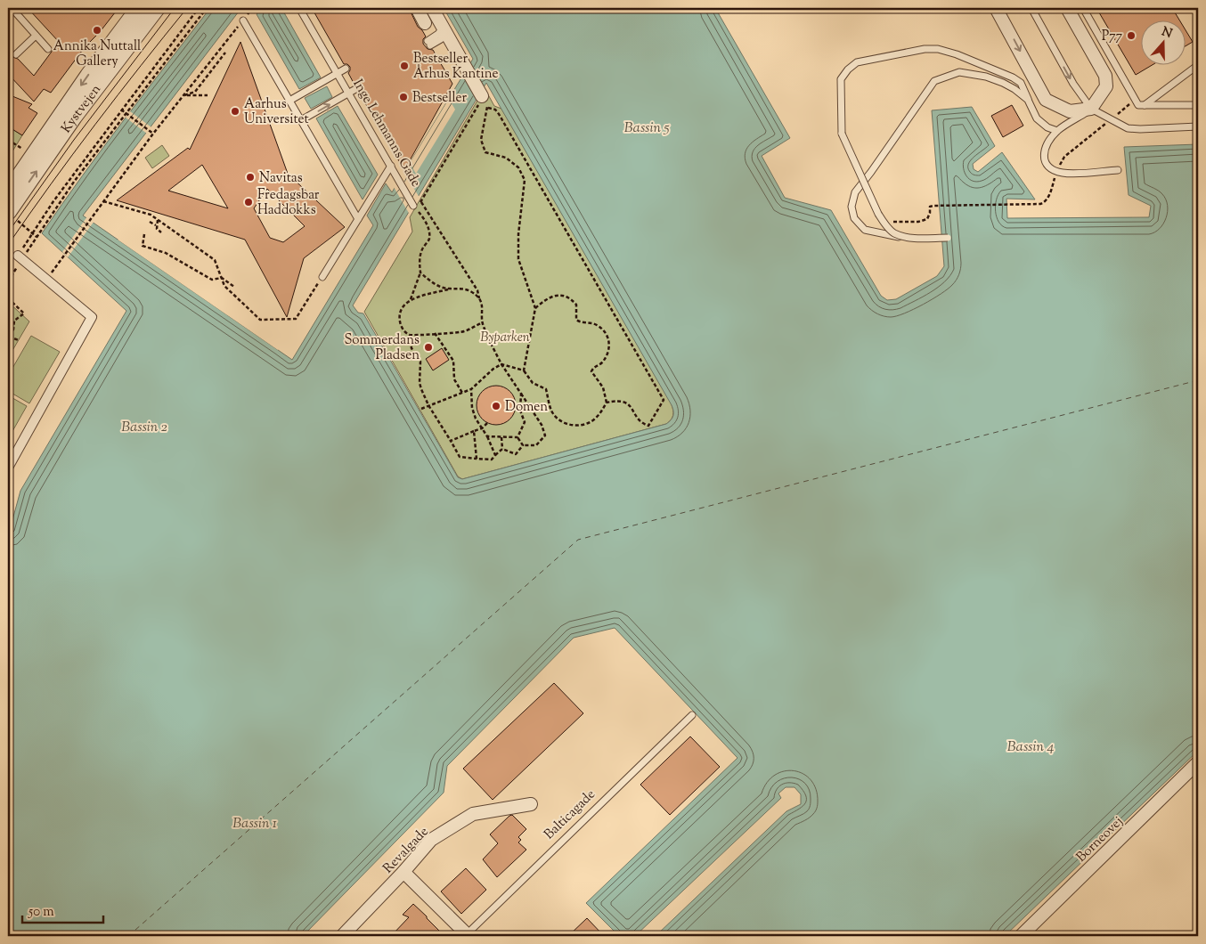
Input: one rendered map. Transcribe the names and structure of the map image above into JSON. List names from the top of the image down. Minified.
{"streets":{"street":["Kystvejen","Balticagade","Borneovej","Revalgade"],"lane":["Inge Lehmanns Gade"]},"crossings":[["Balticagade","Revalgade"]],"water":["Bassin 5","Bassin 2","Bassin 4","Bassin 1"],"parks":["Byparken"],"places":["Annika Nuttall Gallery","P77","Bestseller Århus Kantine","Bestseller","Aarhus Universitet","Navitas","Fredagsbar Haddokks","Sommerdans Pladsen","Domen"],"scale_bar":"50 m","north":"top"}
